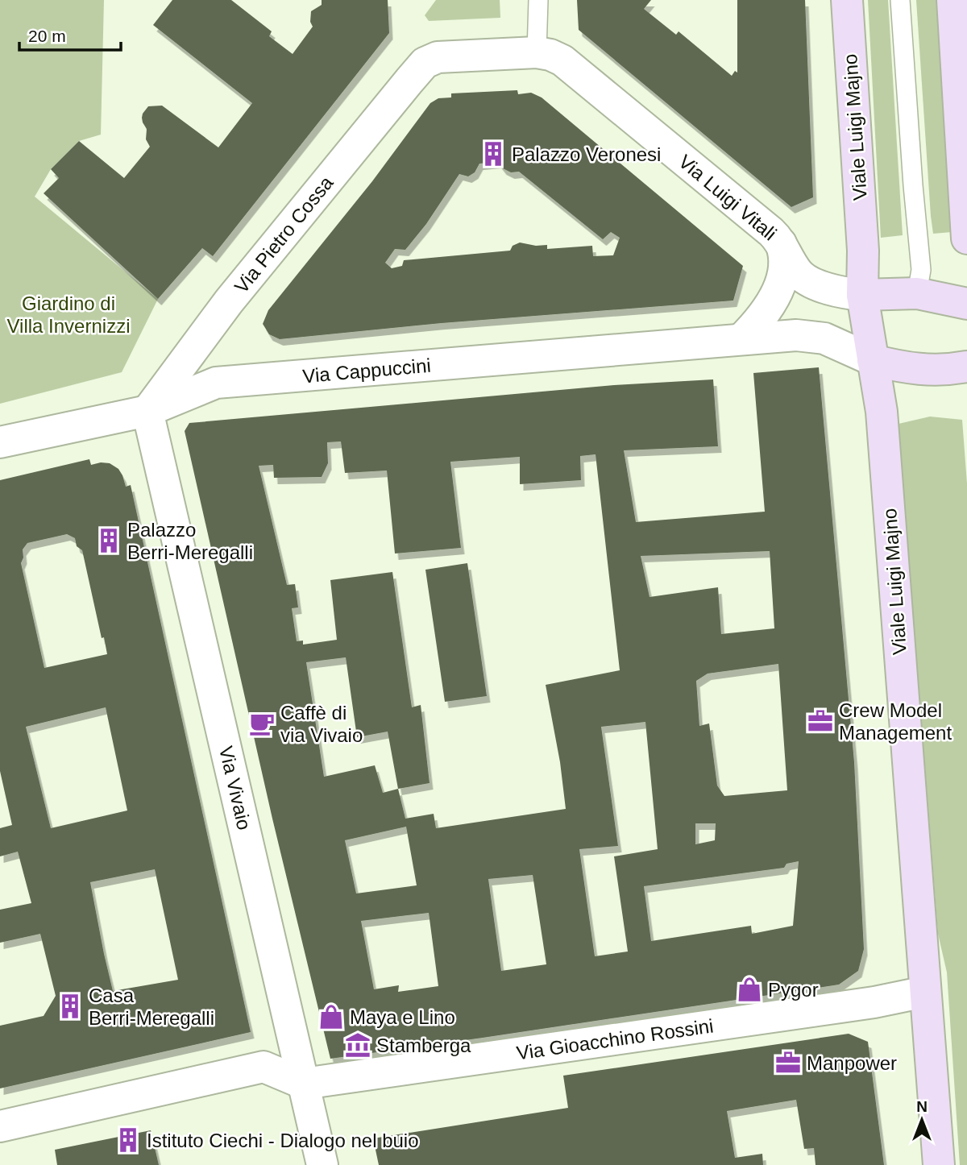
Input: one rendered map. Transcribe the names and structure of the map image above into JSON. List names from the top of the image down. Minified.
{"streets":{"main road":["Viale Luigi Majno"],"street":["Via Luigi Vitali","Via Pietro Cossa","Via Cappuccini","Via Vivaio","Via Gioacchino Rossini"]},"crossings":[["Viale Luigi Majno","Via Luigi Vitali"],["Viale Luigi Majno","Via Cappuccini"],["Viale Luigi Majno","Via Gioacchino Rossini"],["Via Luigi Vitali","Via Pietro Cossa"],["Via Pietro Cossa","Via Cappuccini"],["Via Pietro Cossa","Via Vivaio"],["Via Cappuccini","Via Vivaio"],["Via Vivaio","Via Gioacchino Rossini"]],"parks":["Giardino di Villa Invernizzi"],"places":{"building":["Palazzo Veronesi","Palazzo Berri-Meregalli","Casa Berri-Meregalli","Istituto Ciechi - Dialogo nel buio"],"office":["Crew Model Management","Manpower"],"cafe":["Caffè di via Vivaio"],"shop":["Pygor","Maya e Lino"],"museum":["Stamberga"]},"scale_bar":"20 m","north":"top"}
